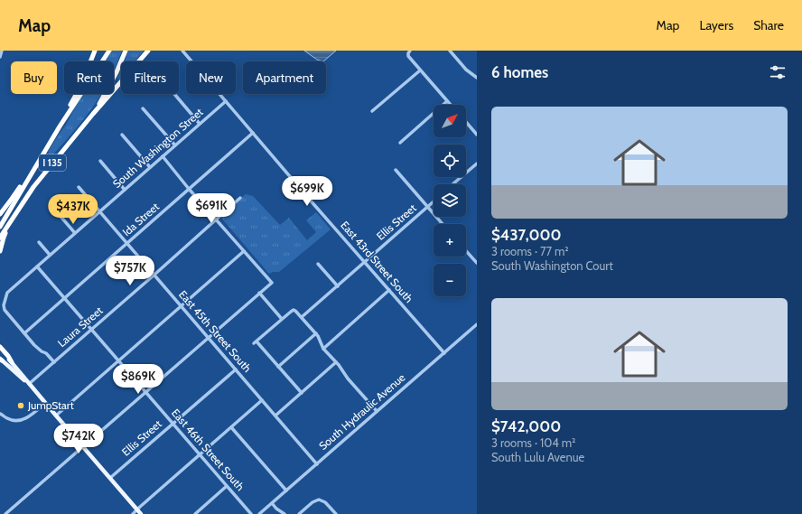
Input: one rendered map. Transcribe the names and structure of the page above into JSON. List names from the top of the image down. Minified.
{"streets":{"highway":["I 135"],"street":["South Washington Street","Ida Street","Ellis Street","East 43rd Street South","Laura Street","East 45th Street South","South Hydraulic Avenue","East 46th Street South"]},"crossings":[["South Washington Street","Ida Street"],["South Washington Street","East 43rd Street South"],["South Washington Street","Laura Street"],["South Washington Street","East 45th Street South"],["South Washington Street","East 46th Street South"],["Ida Street","East 43rd Street South"],["Ida Street","East 45th Street South"],["Ida Street","East 46th Street South"],["Ellis Street","East 43rd Street South"],["Ellis Street","East 45th Street South"],["Ellis Street","East 46th Street South"],["East 43rd Street South","South Hydraulic Avenue"],["Laura Street","East 45th Street South"],["Laura Street","East 46th Street South"],["East 45th Street South","South Hydraulic Avenue"]],"places":["JumpStart"],"north":"top right","page":{"header":"Map","nav":["Map","Layers","Share"],"heading":"6 homes","chip":["Buy","Rent","Filters","New","Apartment"],"list":[{"name":"$437,000","note":"3 rooms · 77 m² · South Washington Court"},{"name":"$742,000","note":"3 rooms · 104 m² · South Lulu Avenue"}],"map_buttons":["+","−"],"price":["$699K","$691K","$437K","$757K","$869K","$742K"]}}
